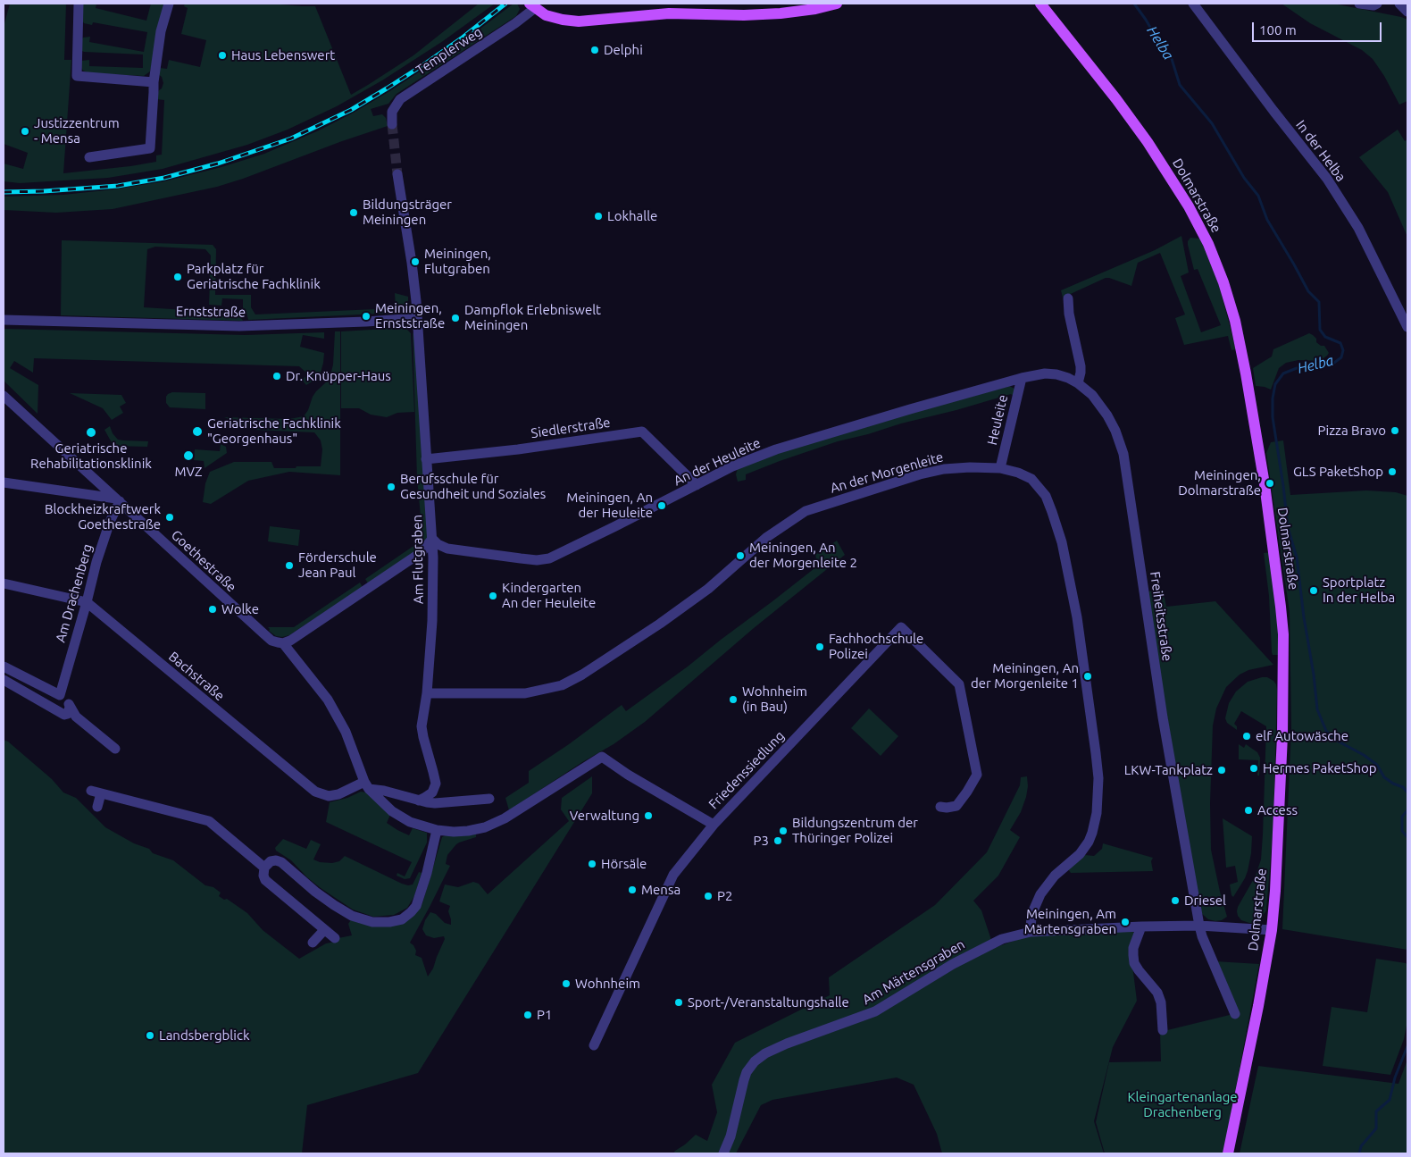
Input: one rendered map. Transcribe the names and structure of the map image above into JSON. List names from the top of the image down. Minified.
{"streets":{"main road":["Dolmarstraße"],"street":["Templerweg","In der Helba","Ernststraße","Heuleite","Siedlerstraße","An der Heuleite","An der Morgenleite","Am Flutgraben","Goethestraße","Am Drachenberg","Freiheitsstraße","Bachstraße","Friedenssiedlung","Am Märtensgraben"]},"crossings":[["Ernststraße","Am Flutgraben"],["Heuleite","An der Heuleite"],["Heuleite","An der Morgenleite"],["Heuleite","Freiheitsstraße"],["Siedlerstraße","An der Heuleite"],["Siedlerstraße","Am Flutgraben"],["An der Heuleite","Am Flutgraben"],["An der Heuleite","Freiheitsstraße"],["An der Morgenleite","Am Flutgraben"],["An der Morgenleite","Am Märtensgraben"],["Goethestraße","Am Drachenberg"],["Goethestraße","Bachstraße"],["Goethestraße","Friedenssiedlung"],["Am Drachenberg","Bachstraße"]],"water":["Helba"],"parks":["Kleingartenanlage Drachenberg"],"places":["Delphi","Haus Lebenswert","Justizzentrum - Mensa","Bildungsträger Meiningen","Lokhalle","Meiningen, Flutgraben","Parkplatz für Geriatrische Fachklinik","Meiningen, Ernststraße","Dampflok Erlebniswelt Meiningen","Dr. Knüpper-Haus","Pizza Bravo","Geriatrische Fachklinik \"Georgenhaus\"","Geriatrische Rehabilitationsklinik","MVZ","GLS PaketShop","Meiningen, Dolmarstraße","Berufsschule für Gesundheit und Soziales","Meiningen, An der Heuleite","Blockheizkraftwerk Goethestraße","Meiningen, An der Morgenleite 2","Förderschule Jean Paul","Sportplatz In der Helba","Kindergarten An der Heuleite","Wolke","Fachhochschule Polizei","Meiningen, An der Morgenleite 1","Wohnheim (in Bau)","elf Autowäsche","Hermes PaketShop","LKW-Tankplatz","Access","Verwaltung","Bildungszentrum der Thüringer Polizei","P3","Hörsäle","Mensa","P2","Driesel","Meiningen, Am Märtensgraben","Wohnheim","Sport-/Veranstaltungshalle","P1","Landsbergblick"],"scale_bar":"100 m"}
